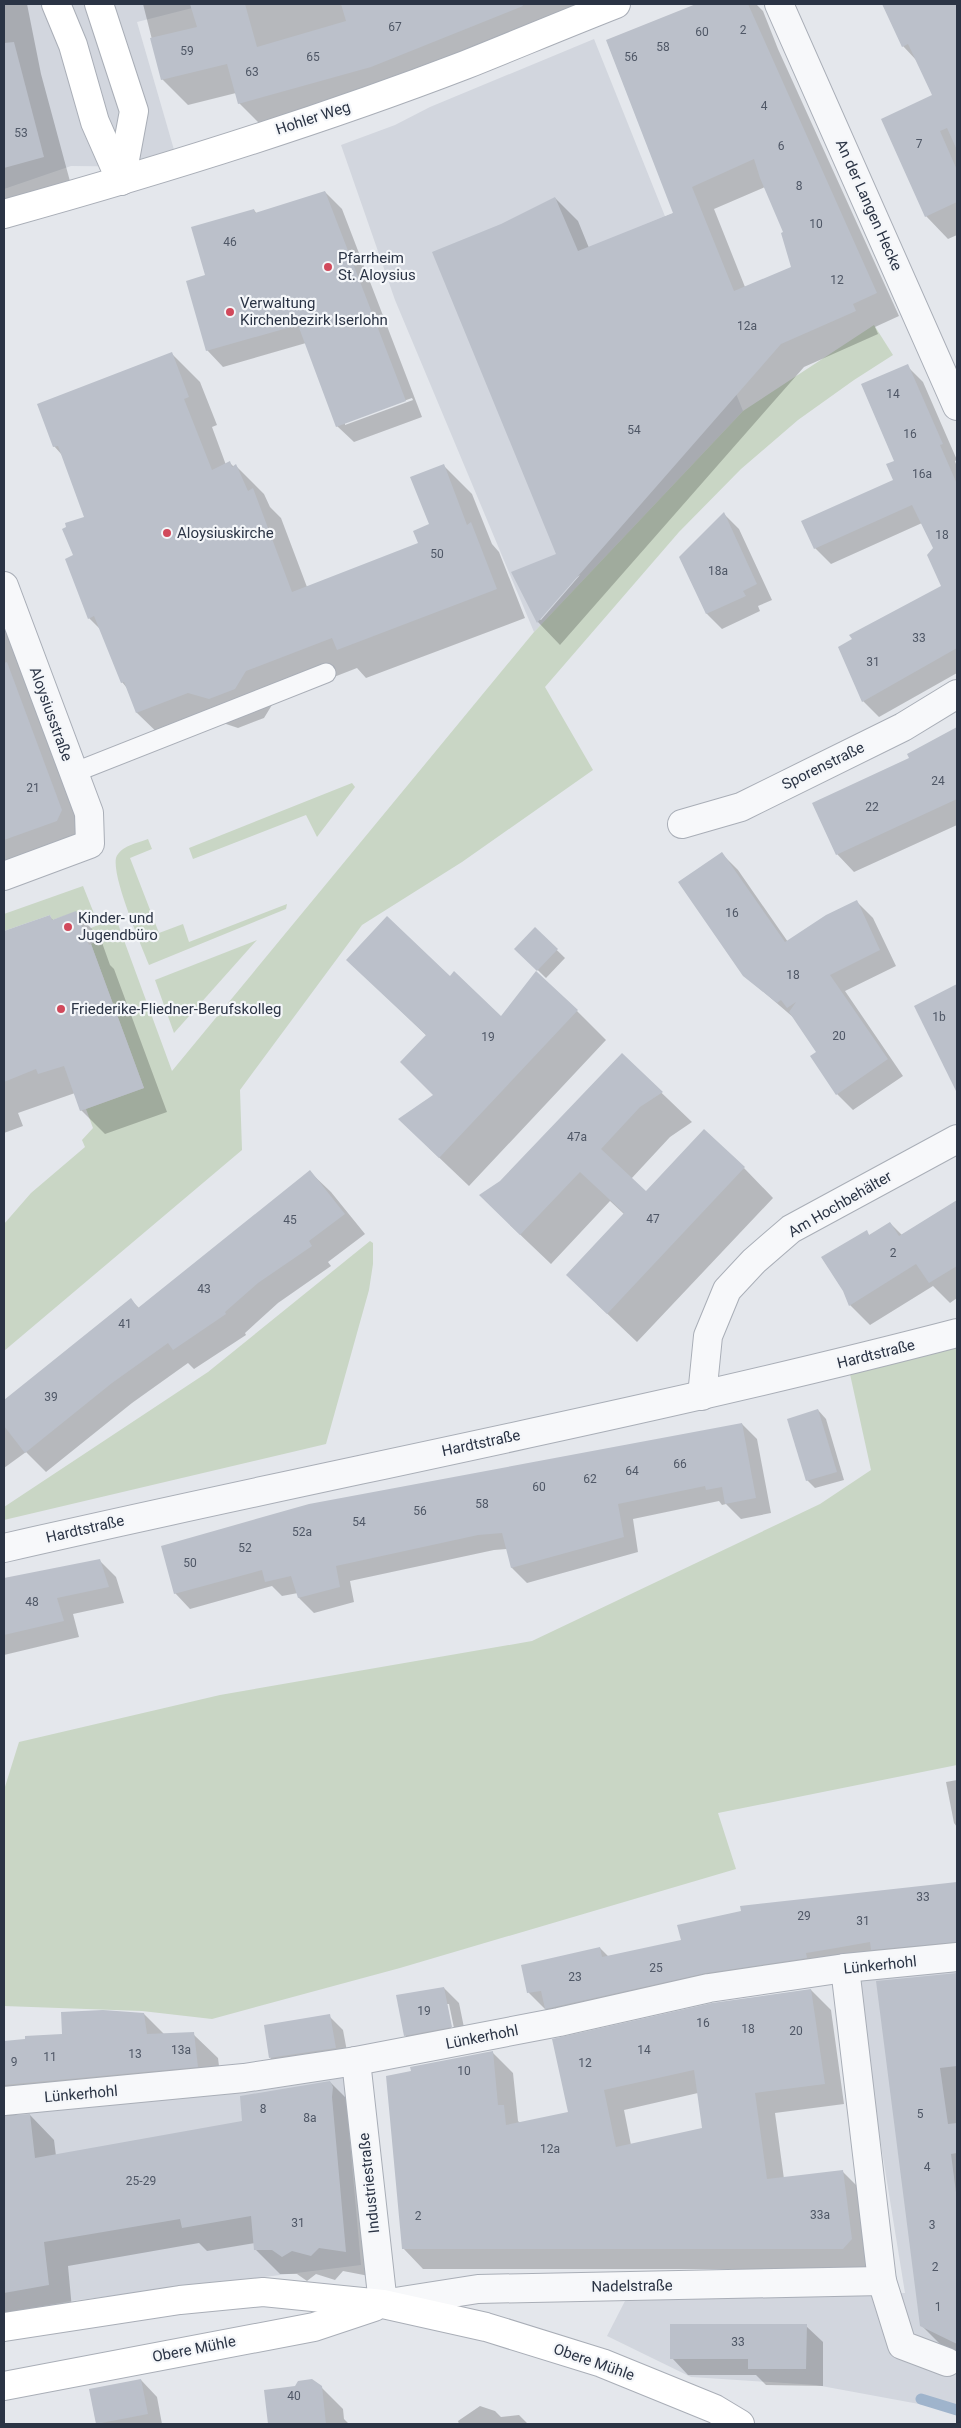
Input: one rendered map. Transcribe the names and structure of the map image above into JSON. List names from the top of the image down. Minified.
{"streets":{"main road":["Hohler Weg","Obere Mühle"],"street":["An der Langen Hecke","Aloysiusstraße","Sporenstraße","Am Hochbehälter","Hardtstraße","Lünkerhohl","Industriestraße","Nadelstraße"]},"crossings":[["Am Hochbehälter","Hardtstraße"],["Lünkerhohl","Industriestraße"],["Industriestraße","Nadelstraße"],["Industriestraße","Obere Mühle"],["Nadelstraße","Obere Mühle"]],"places":["Pfarrheim St. Aloysius","Verwaltung Kirchenbezirk Iserlohn","Aloysiuskirche","Kinder- und Jugendbüro","Friederike-Fliedner-Berufskolleg"],"house_numbers":["67","2","60","58","59","65","56","63","4","53","7","6","8","10","46","12","12a","14","54","16","16a","18","50","18a","33","31","24","21","22","16","18","1b","20","19","47a","47","45","2","43","41","39","66","64","62","60","58","56","54","52a","52","50","48","33","29","31","25","23","19","16","18","20","13a","14","13","11","9","12","10","8","5","8a","12a","4","25-29","33a","2","31","3","2","1","33","40"]}
